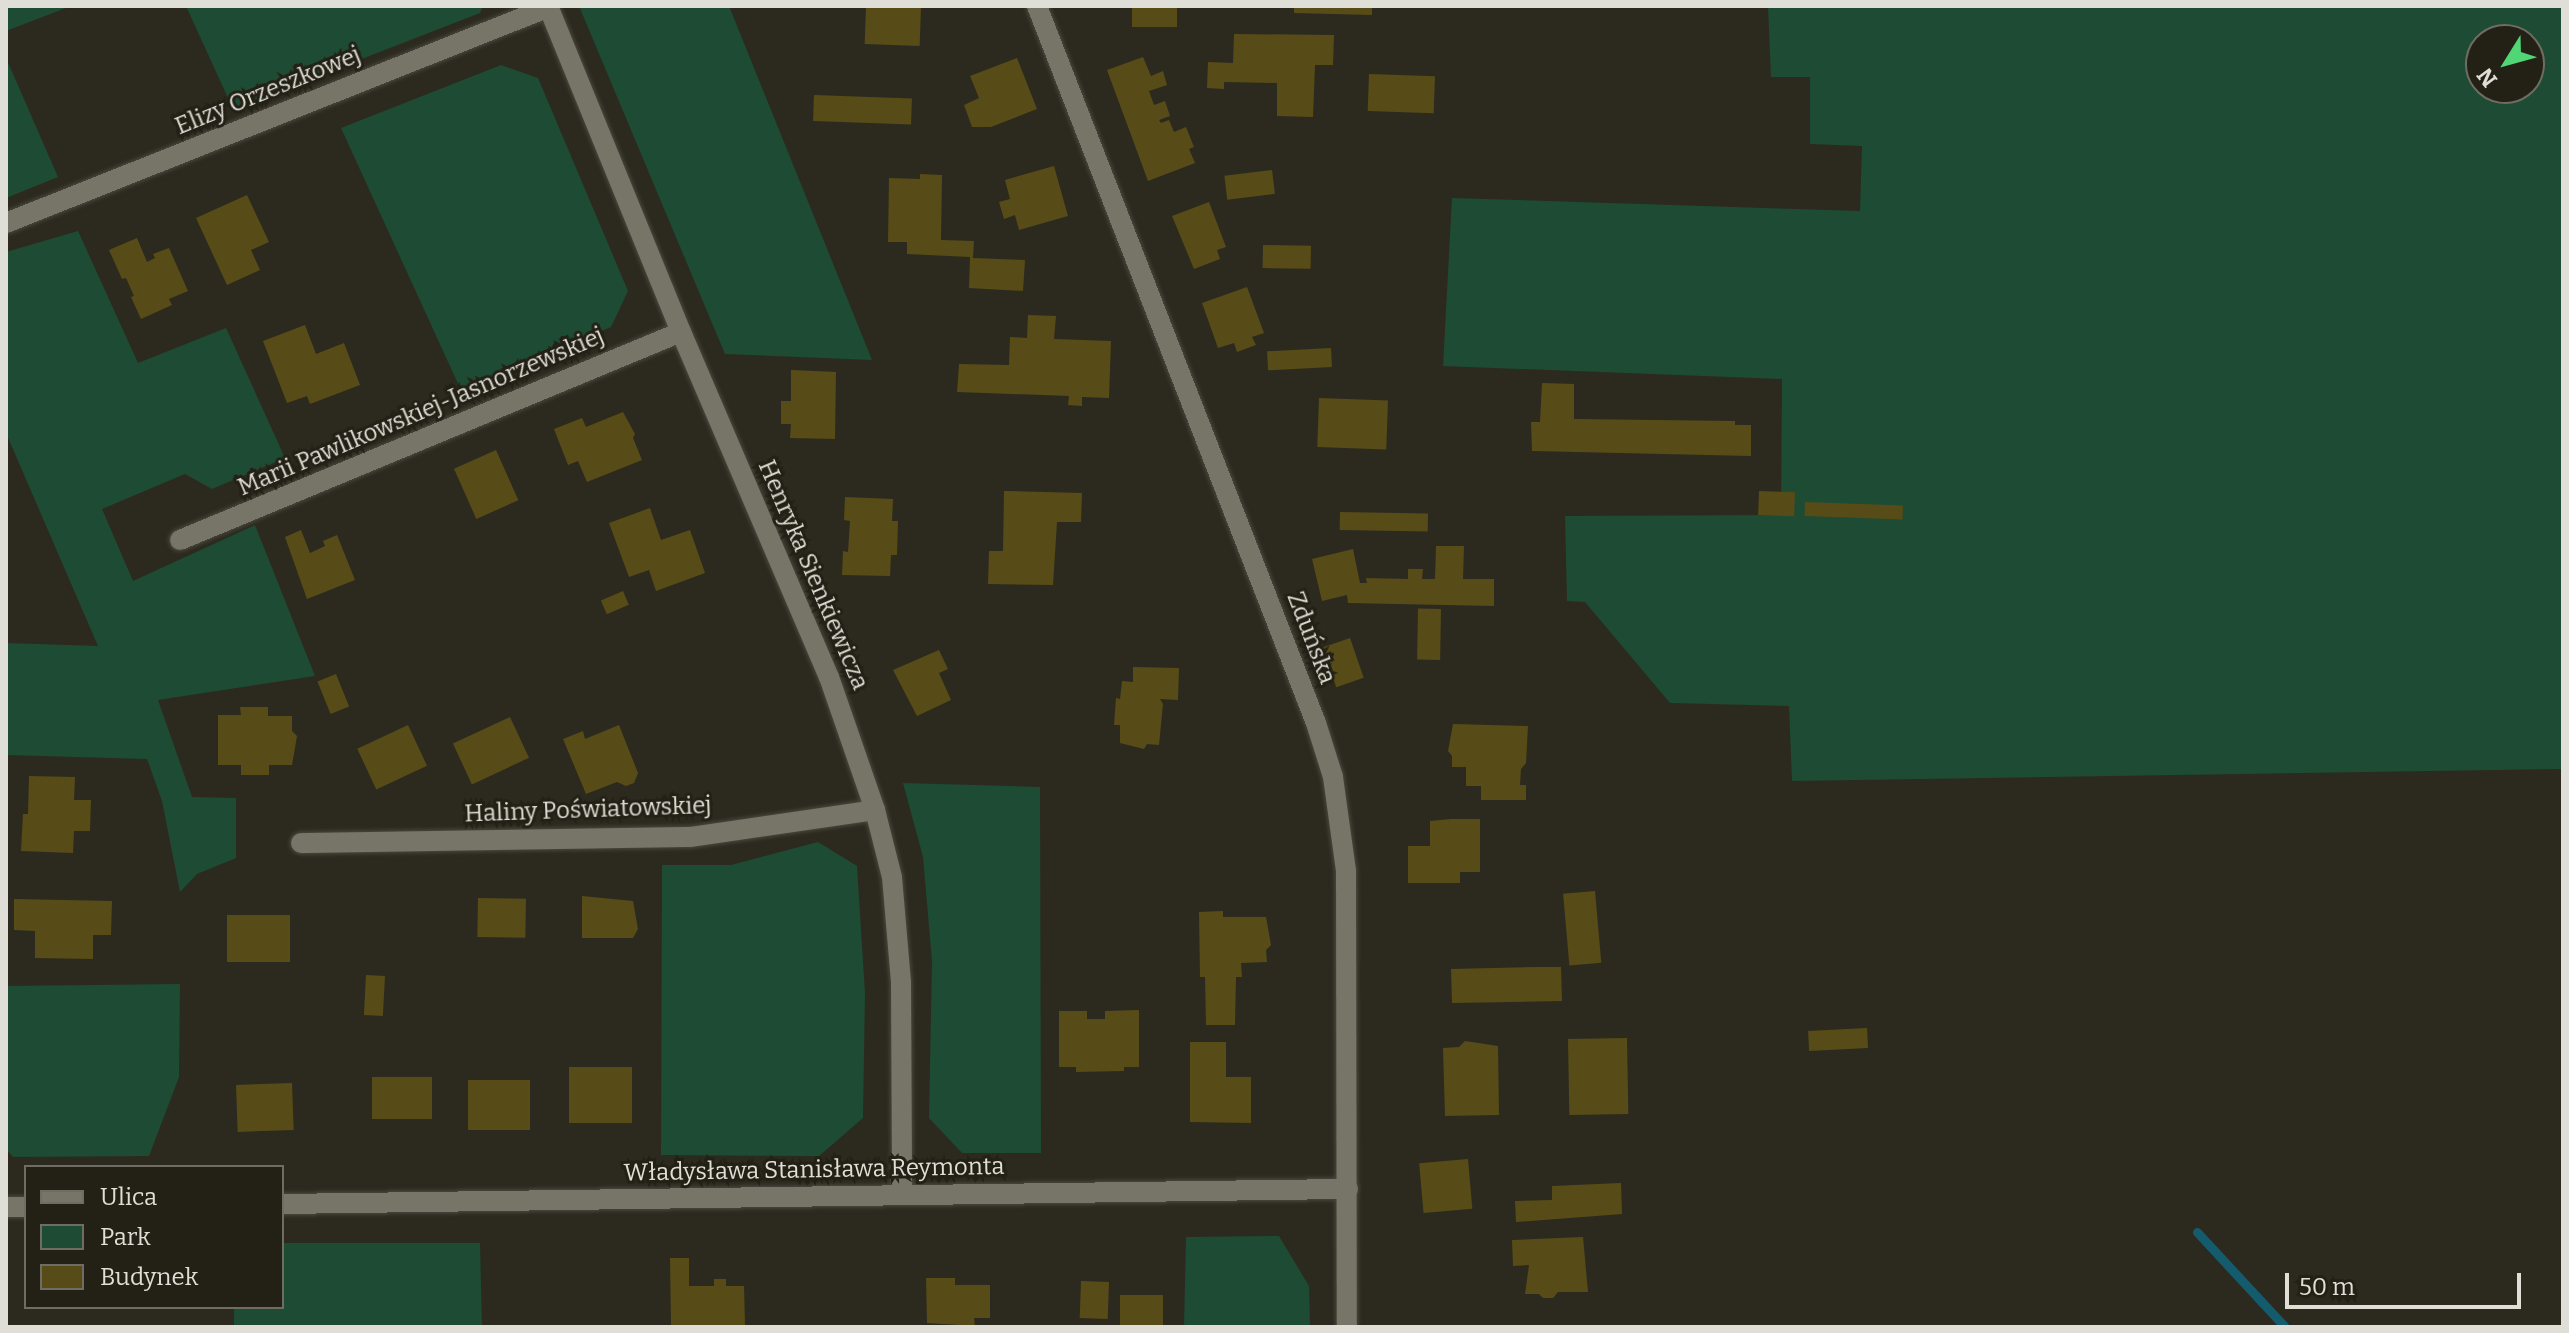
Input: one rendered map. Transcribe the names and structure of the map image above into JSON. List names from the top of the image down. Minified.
{"streets":{"street":["Elizy Orzeszkowej","Marii Pawlikowskiej-Jasnorzewskiej","Henryka Sienkiewicza","Zduńska","Haliny Poświatowskiej","Władysława Stanisława Reymonta"]},"crossings":[["Elizy Orzeszkowej","Henryka Sienkiewicza"],["Marii Pawlikowskiej-Jasnorzewskiej","Henryka Sienkiewicza"],["Henryka Sienkiewicza","Haliny Poświatowskiej"],["Henryka Sienkiewicza","Władysława Stanisława Reymonta"],["Zduńska","Władysława Stanisława Reymonta"]],"legend":["Ulica","Park","Budynek"],"scale_bar":"50 m","north":"bottom left"}
